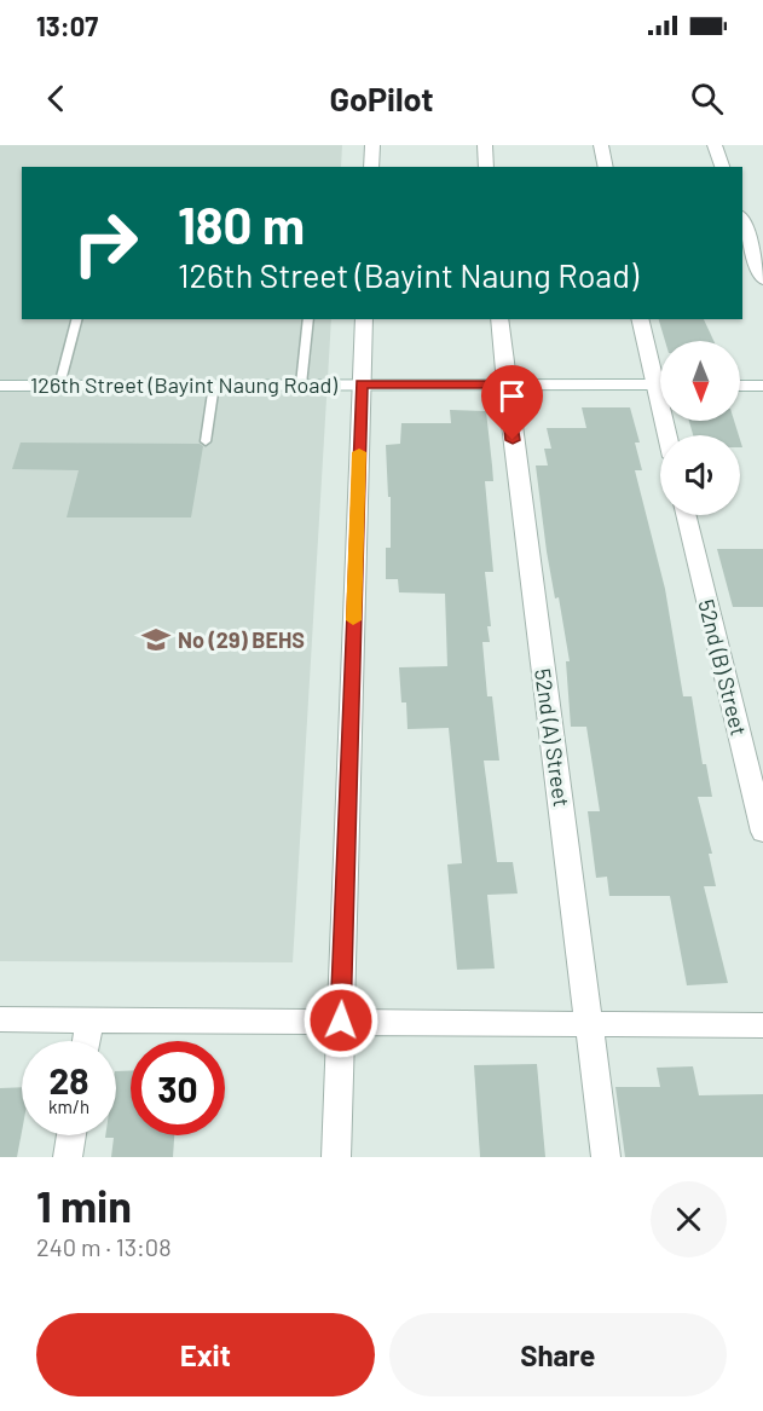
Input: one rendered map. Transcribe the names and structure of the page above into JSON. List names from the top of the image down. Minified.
{"streets":{"street":["126th Street (Bayint Naung Road)","52nd (B) Street","52nd (A) Street"]},"crossings":[["126th Street (Bayint Naung Road)","52nd (A) Street"]],"places":{"school or university":["No (29) BEHS"]},"north":"bottom","page":{"status":"13:07","header":"GoPilot","turn":["180 m","126th Street (Bayint Naung Road)"],"speed":"28 km/h","limit":"30","heading":["1 min","240 m · 13:08"],"buttons":["Exit","Share"]}}
